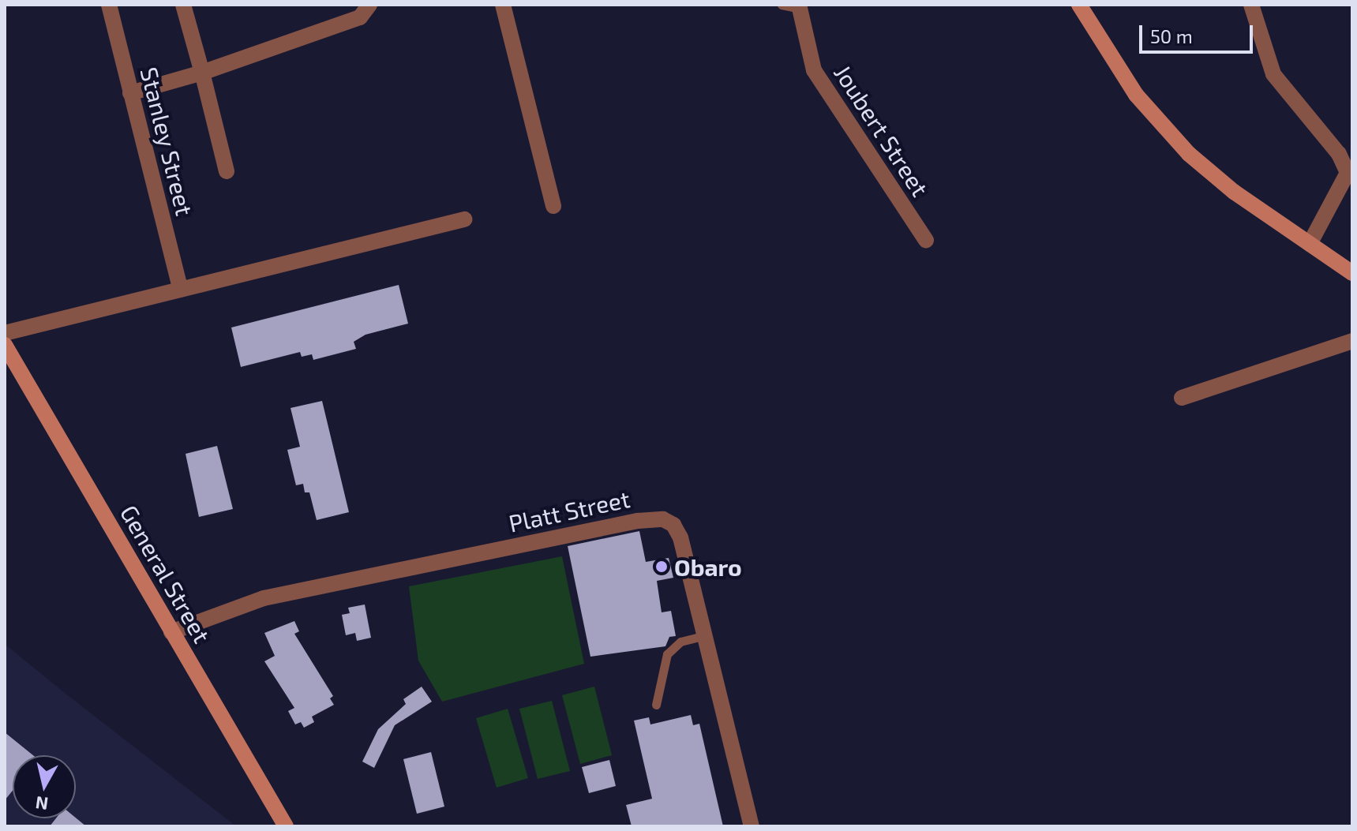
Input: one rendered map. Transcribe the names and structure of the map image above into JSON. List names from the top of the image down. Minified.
{"streets":{"main road":["General Street"],"street":["Joubert Street","Stanley Street","Platt Street"]},"crossings":[["Platt Street","General Street"]],"places":["Obaro"],"scale_bar":"50 m","north":"bottom"}
